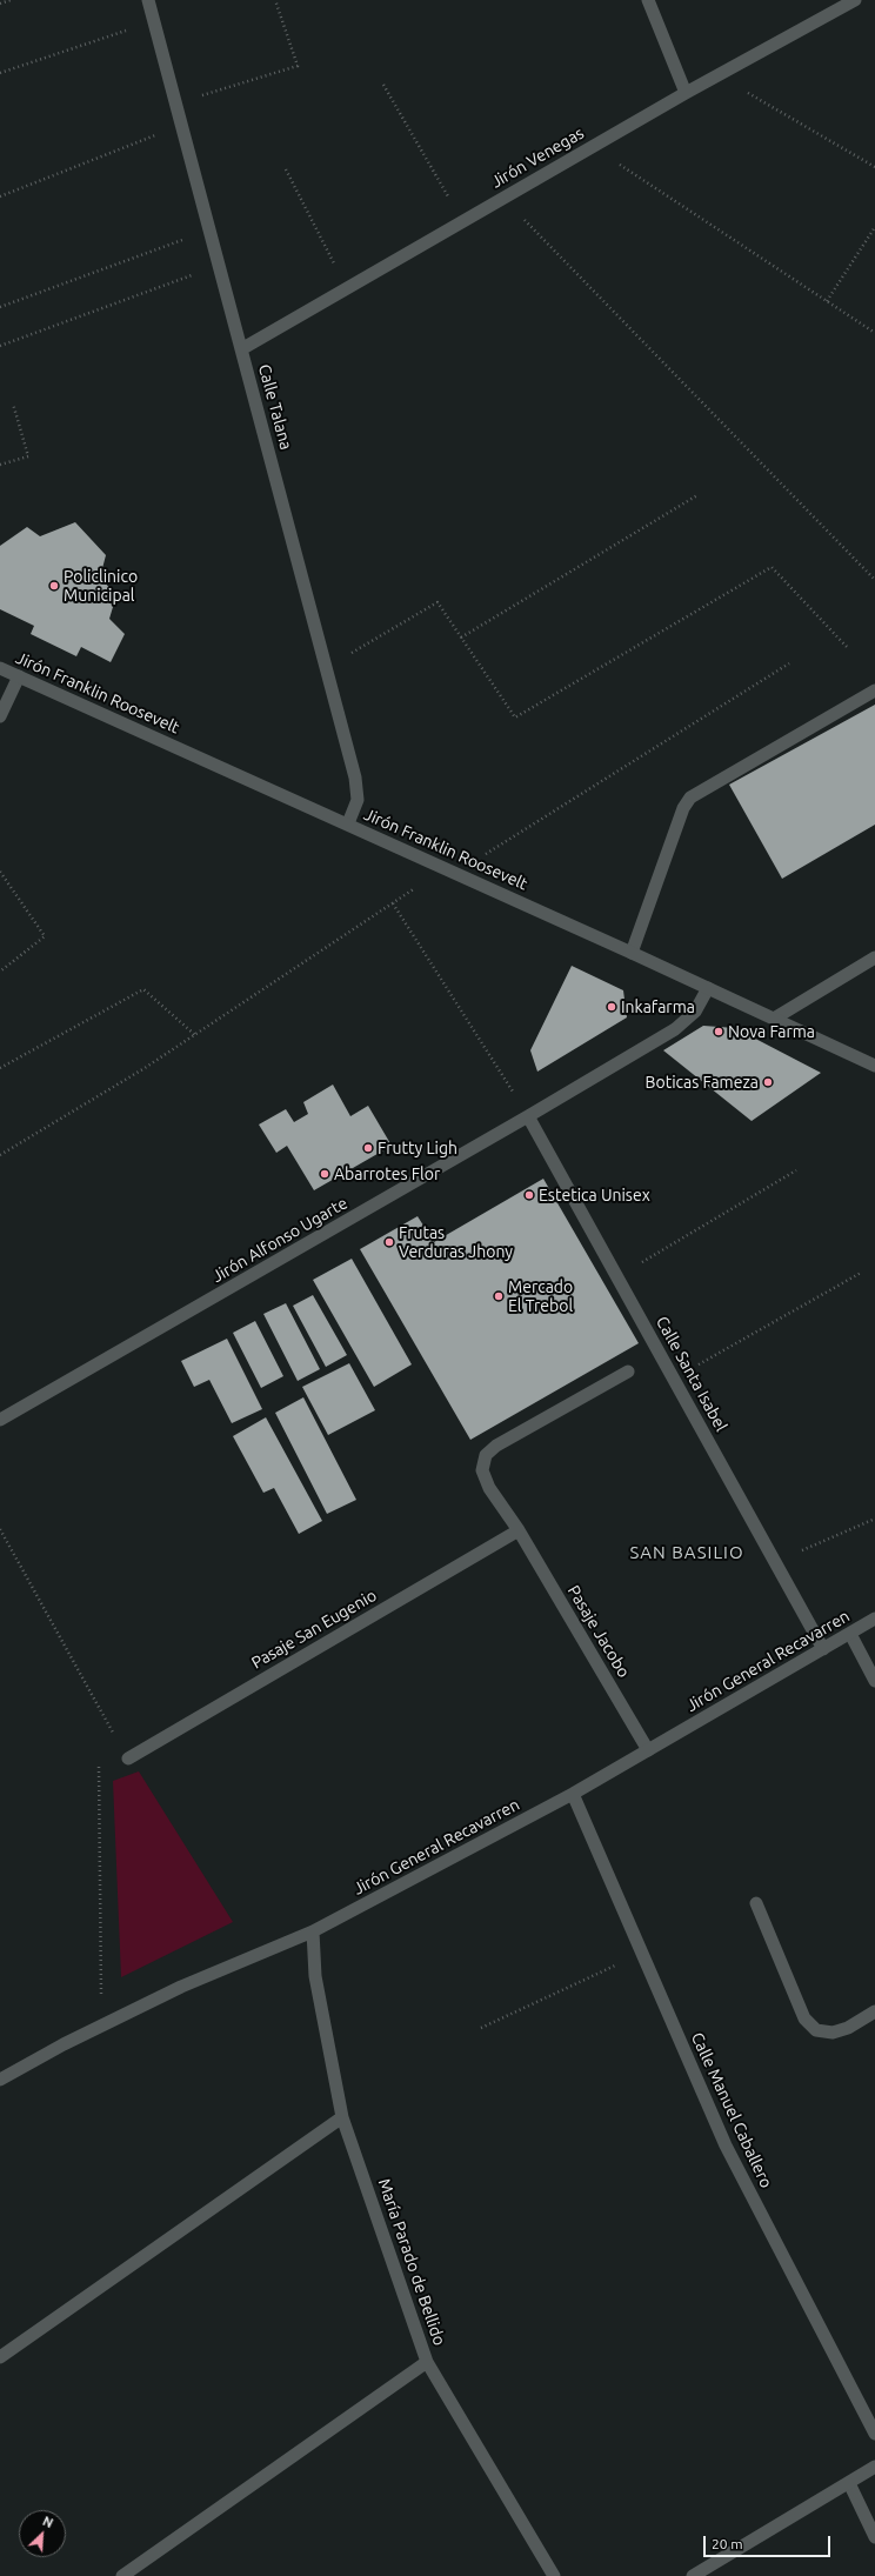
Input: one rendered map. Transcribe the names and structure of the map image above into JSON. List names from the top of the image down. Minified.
{"streets":{"street":["Jirón Venegas","Calle Talana","Jirón Franklin Roosevelt","Jirón Alfonso Ugarte","Calle Santa Isabel","Pasaje San Eugenio","Pasaje Jacobo","Jirón General Recavarren","Calle Manuel Caballero","María Parado de Bellido"]},"crossings":[["Jirón Venegas","Calle Talana"],["Calle Talana","Jirón Franklin Roosevelt"],["Jirón Franklin Roosevelt","Jirón Alfonso Ugarte"],["Jirón Alfonso Ugarte","Calle Santa Isabel"],["Calle Santa Isabel","Jirón General Recavarren"],["Pasaje San Eugenio","Pasaje Jacobo"],["Pasaje Jacobo","Jirón General Recavarren"],["Jirón General Recavarren","Calle Manuel Caballero"],["Jirón General Recavarren","María Parado de Bellido"]],"districts":["SAN BASILIO"],"places":["Policlinico Municipal","Inkafarma","Nova Farma","Boticas Fameza","Frutty Ligh","Abarrotes Flor","Estetica Unisex","Frutas Verduras Jhony","Mercado El Trebol"],"scale_bar":"20 m","north":"top right"}
